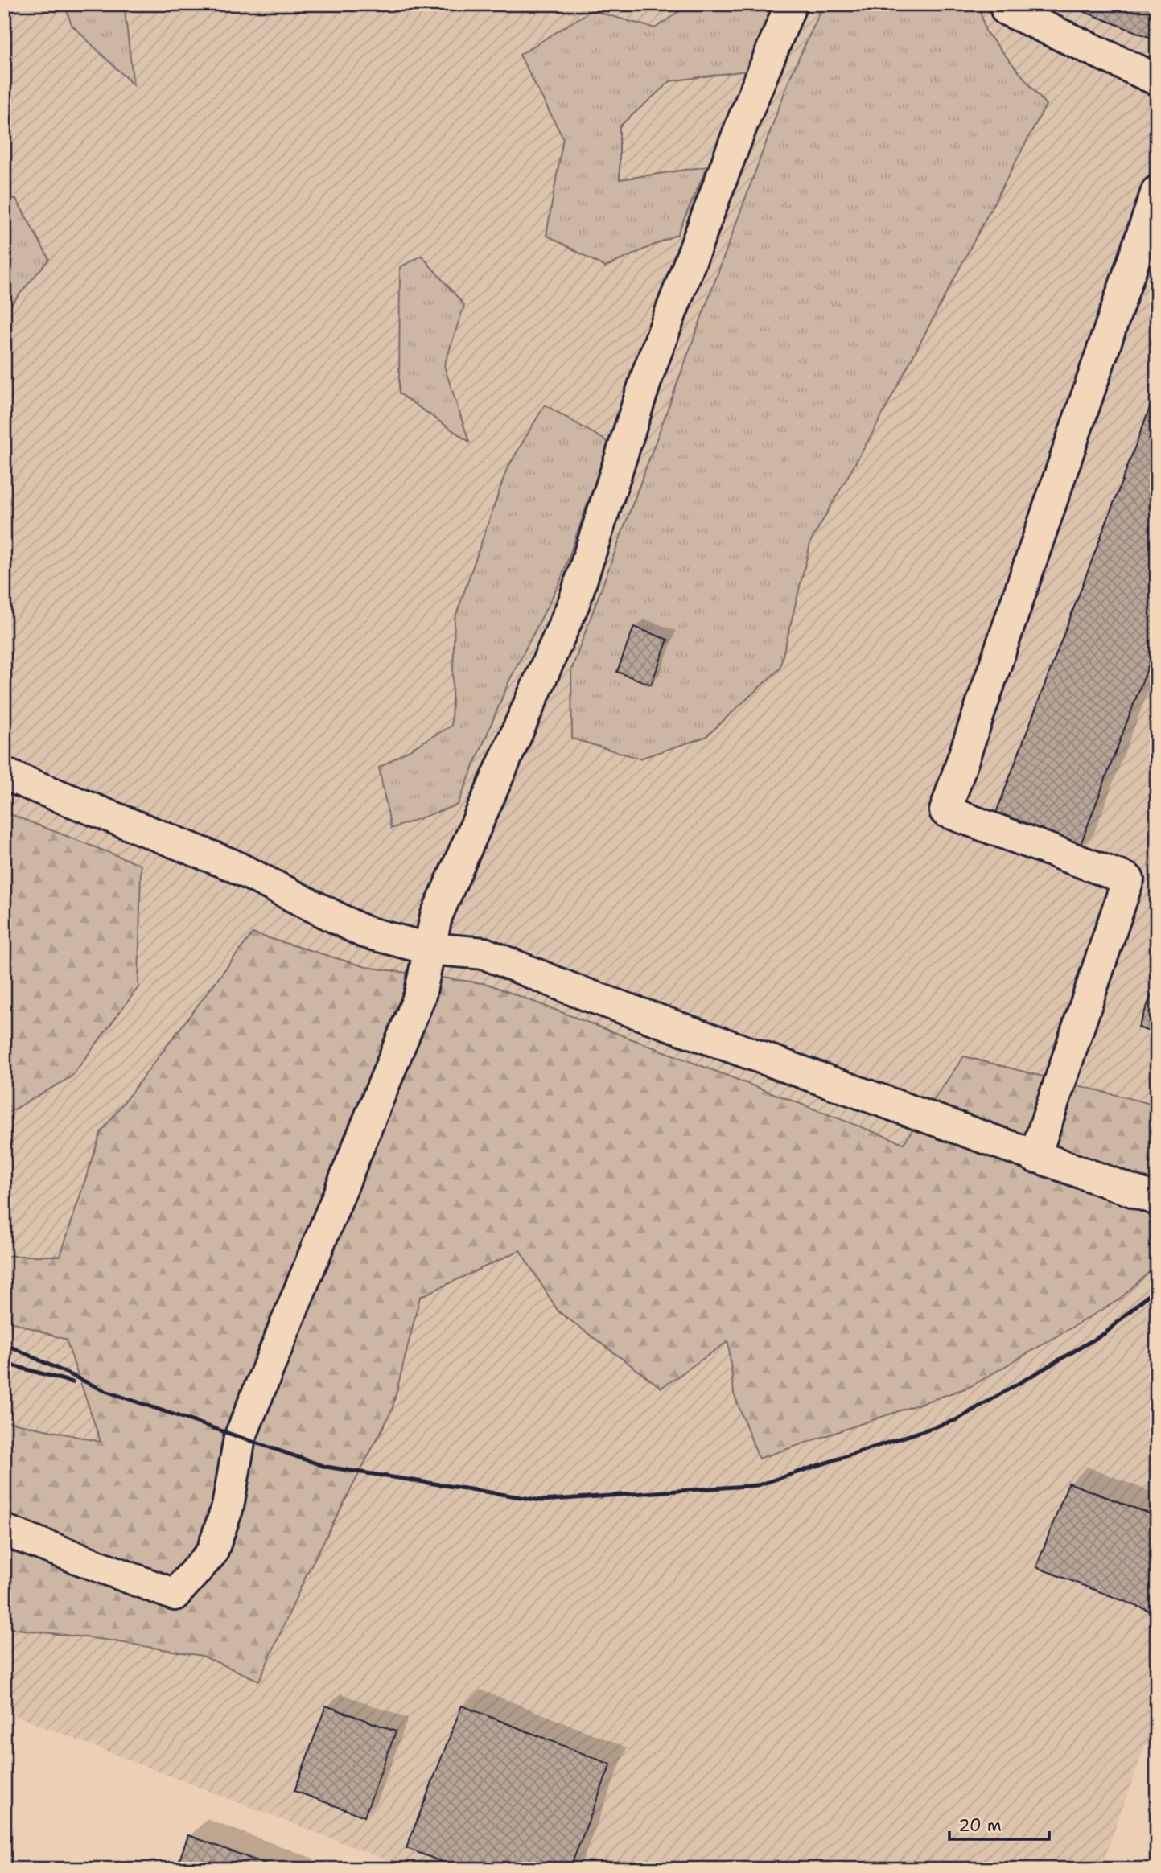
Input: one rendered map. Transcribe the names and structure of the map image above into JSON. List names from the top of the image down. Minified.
{"scale_bar":"20 m"}
